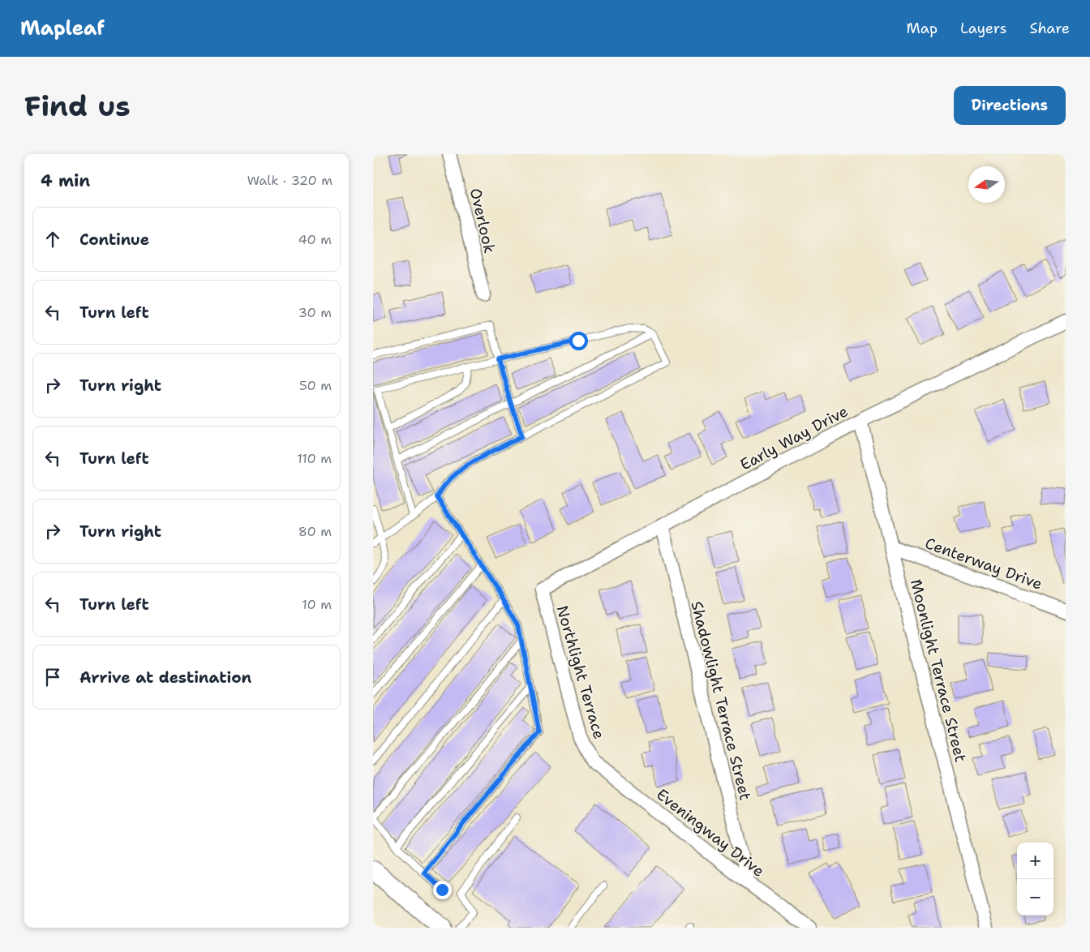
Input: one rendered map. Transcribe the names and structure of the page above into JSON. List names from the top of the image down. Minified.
{"streets":{"street":["Overlook","Early Way Drive","Centerway Drive","Moonlight Terrace Street","Northlight Terrace","Shadowlight Terrace Street","Eveningway Drive"]},"crossings":[["Early Way Drive","Moonlight Terrace Street"],["Early Way Drive","Northlight Terrace"],["Early Way Drive","Shadowlight Terrace Street"],["Centerway Drive","Moonlight Terrace Street"],["Northlight Terrace","Eveningway Drive"],["Shadowlight Terrace Street","Eveningway Drive"]],"north":"left","page":{"header":"Mapleaf","nav":["Map","Layers","Share"],"buttons":"Directions","title":"Find us","heading":["4 min","Walk · 320 m"],"list":[["Continue","40 m"],["Turn left","30 m"],["Turn right","50 m"],["Turn left","110 m"],["Turn right","80 m"],["Turn left","10 m"],"Arrive at destination"],"map_buttons":["+","−"]}}
